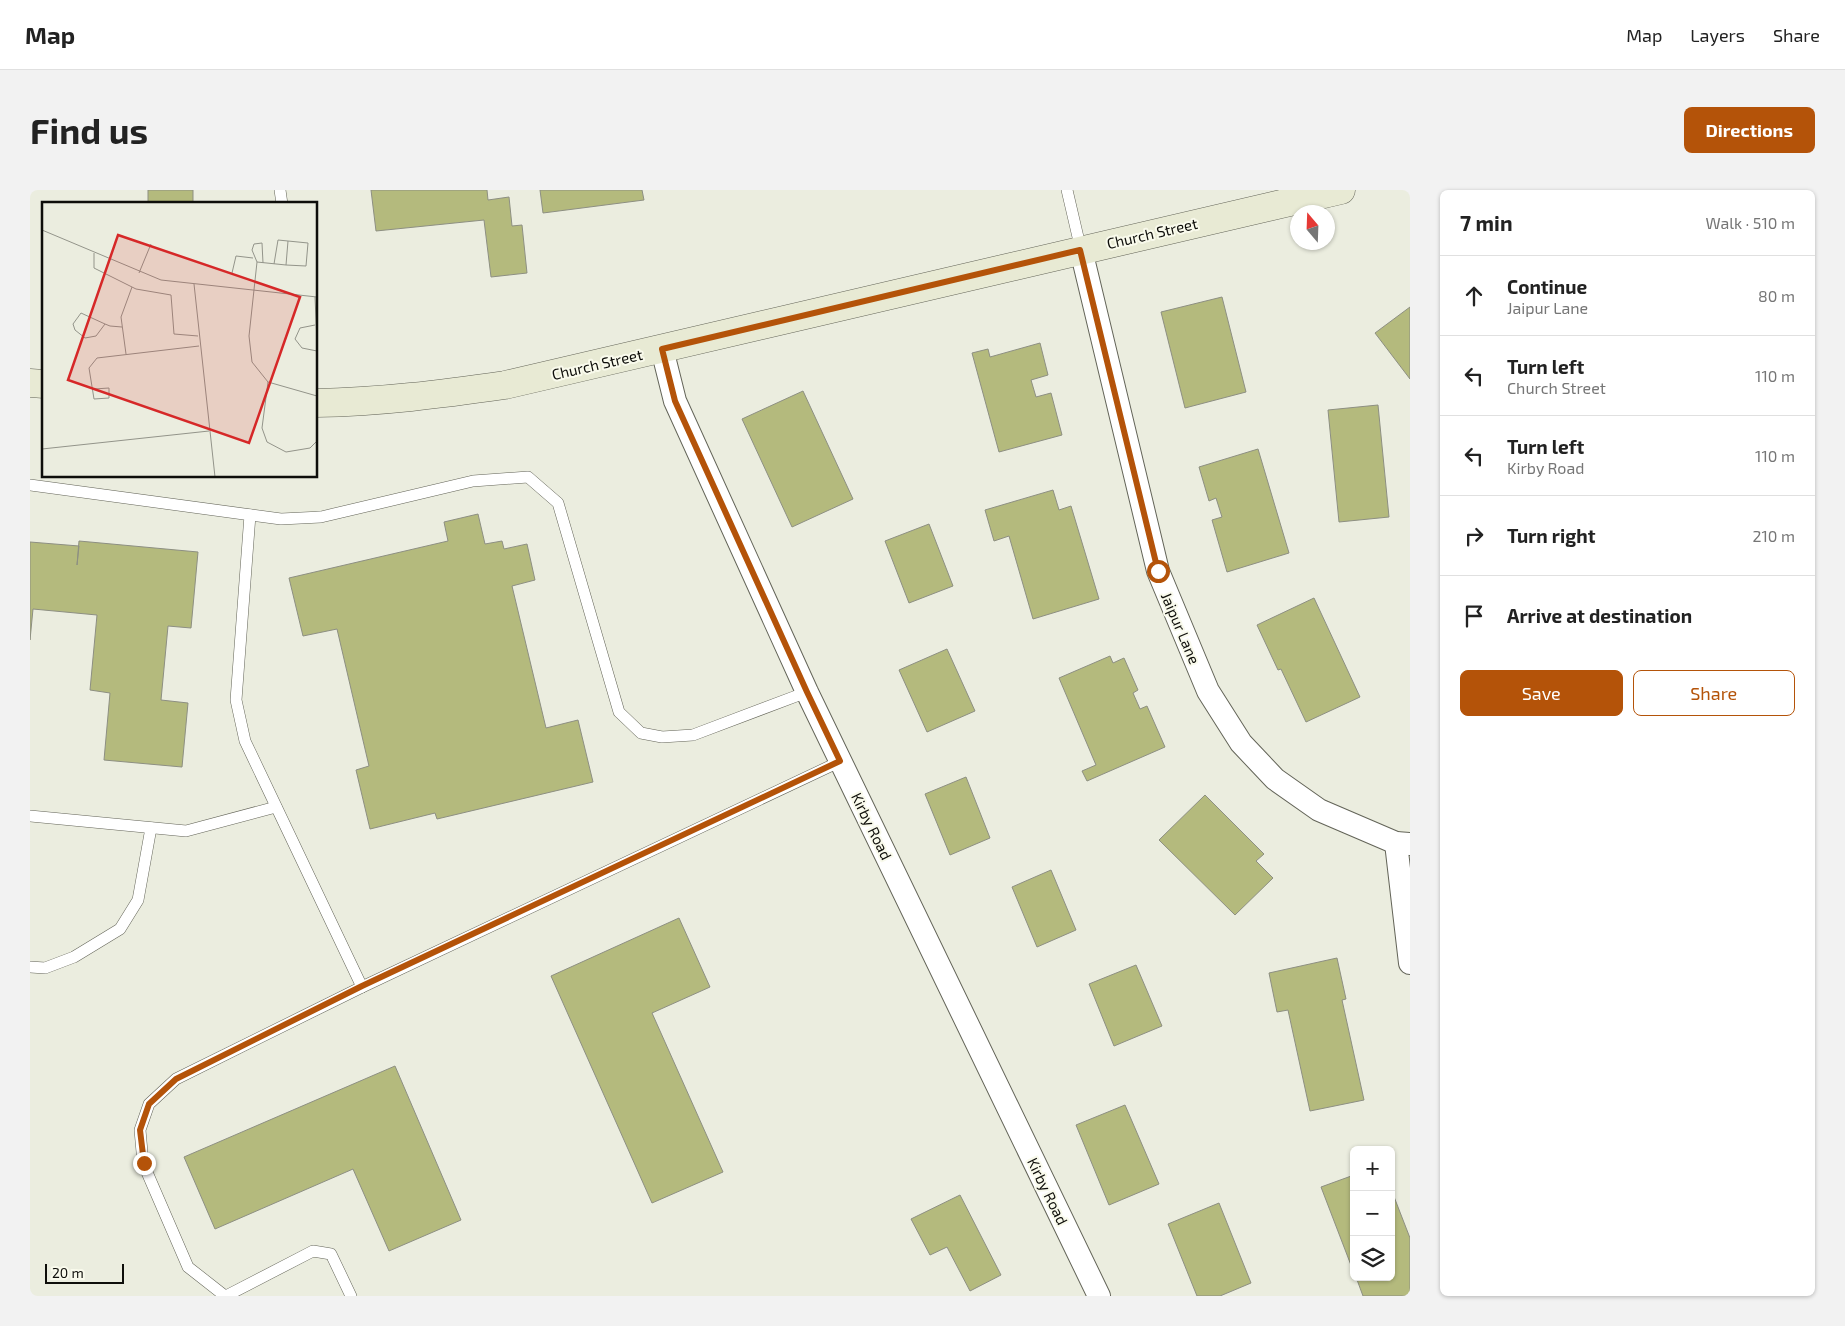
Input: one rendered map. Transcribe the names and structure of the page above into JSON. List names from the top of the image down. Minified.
{"streets":{"main road":["Church Street"],"street":["Jaipur Lane","Kirby Road"]},"crossings":[["Church Street","Jaipur Lane"],["Church Street","Kirby Road"]],"scale_bar":"20 m","north":"top","page":{"header":"Map","nav":["Map","Layers","Share"],"buttons":["Directions",["Save","Share"]],"title":"Find us","heading":["7 min","Walk · 510 m"],"list":[["Continue","Jaipur Lane","80 m"],["Turn left","Church Street","110 m"],["Turn left","Kirby Road","110 m"],["Turn right","210 m"],"Arrive at destination"],"map_buttons":["+","−"],"scale":"20 m"}}
